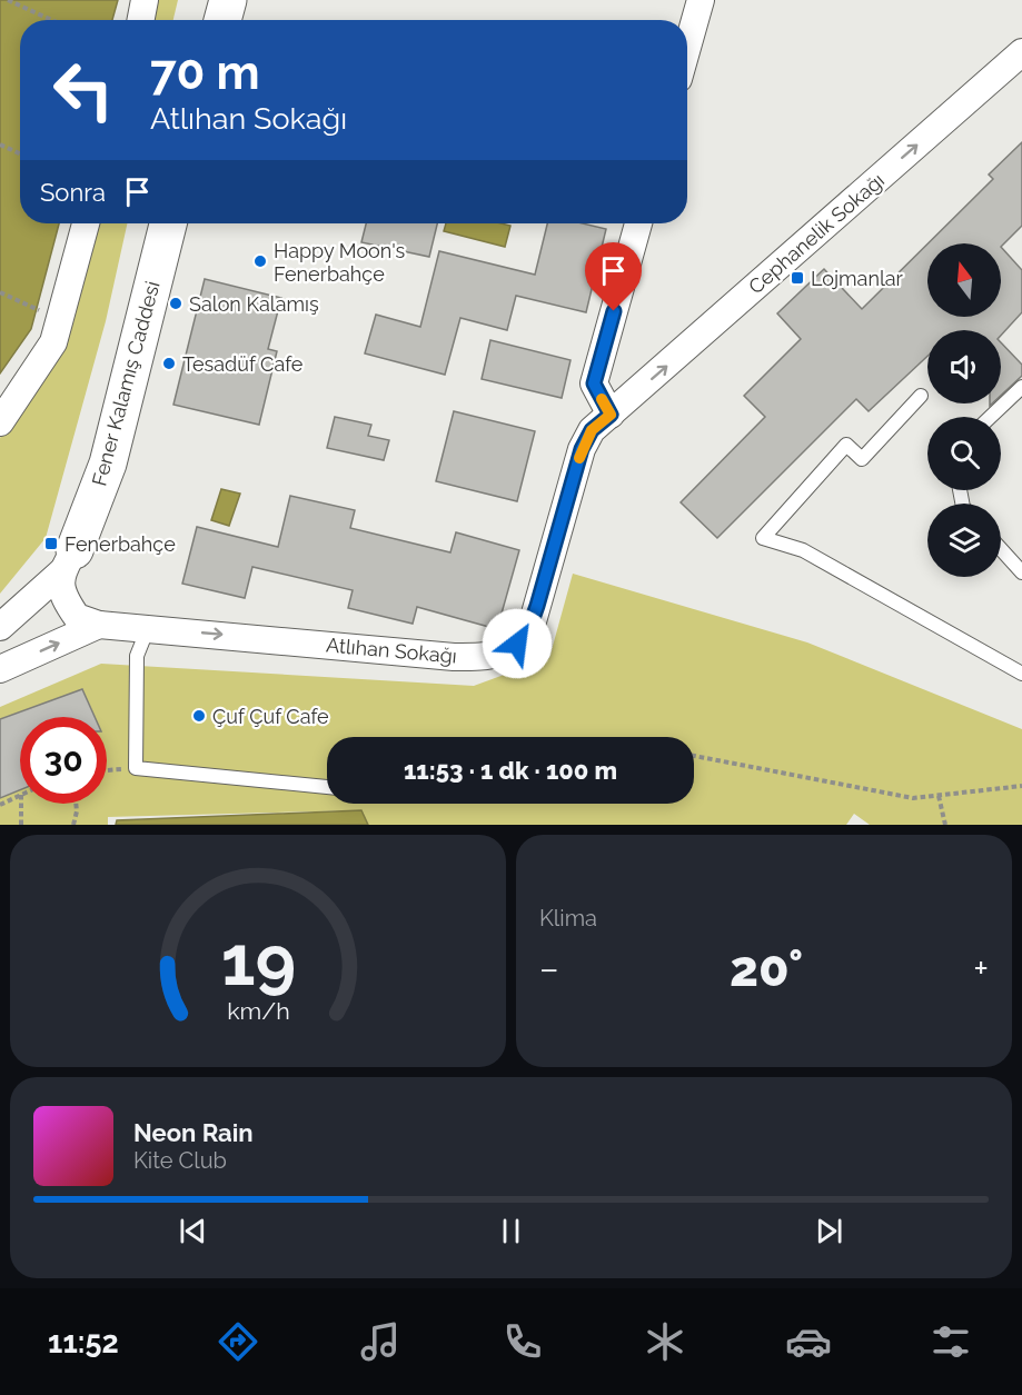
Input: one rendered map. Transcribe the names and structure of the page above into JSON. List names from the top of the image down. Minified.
{"streets":{"street":["Cephanelik Sokağı","Fener Kalamış Caddesi","Atlıhan Sokağı"]},"crossings":[["Cephanelik Sokağı","Atlıhan Sokağı"],["Fener Kalamış Caddesi","Atlıhan Sokağı"]],"one_way":["Cephanelik Sokağı","Atlıhan Sokağı"],"places":{"other":["Happy Moon's Fenerbahçe","Salon Kalamış","Tesadüf Cafe","Çuf Çuf Cafe"],"transit":["Lojmanlar","Fenerbahçe"]},"north":"top","page":{"turn":["70 m","Atlıhan Sokağı"],"then":"Sonra","limit":"30","trip":"11:53 · 1 dk · 100 m","tile":"Klima","heat":["−","20°","+"],"song":["Neon Rain","Kite Club"],"tabs":"11:52","gauge":["19","km/h"]}}
